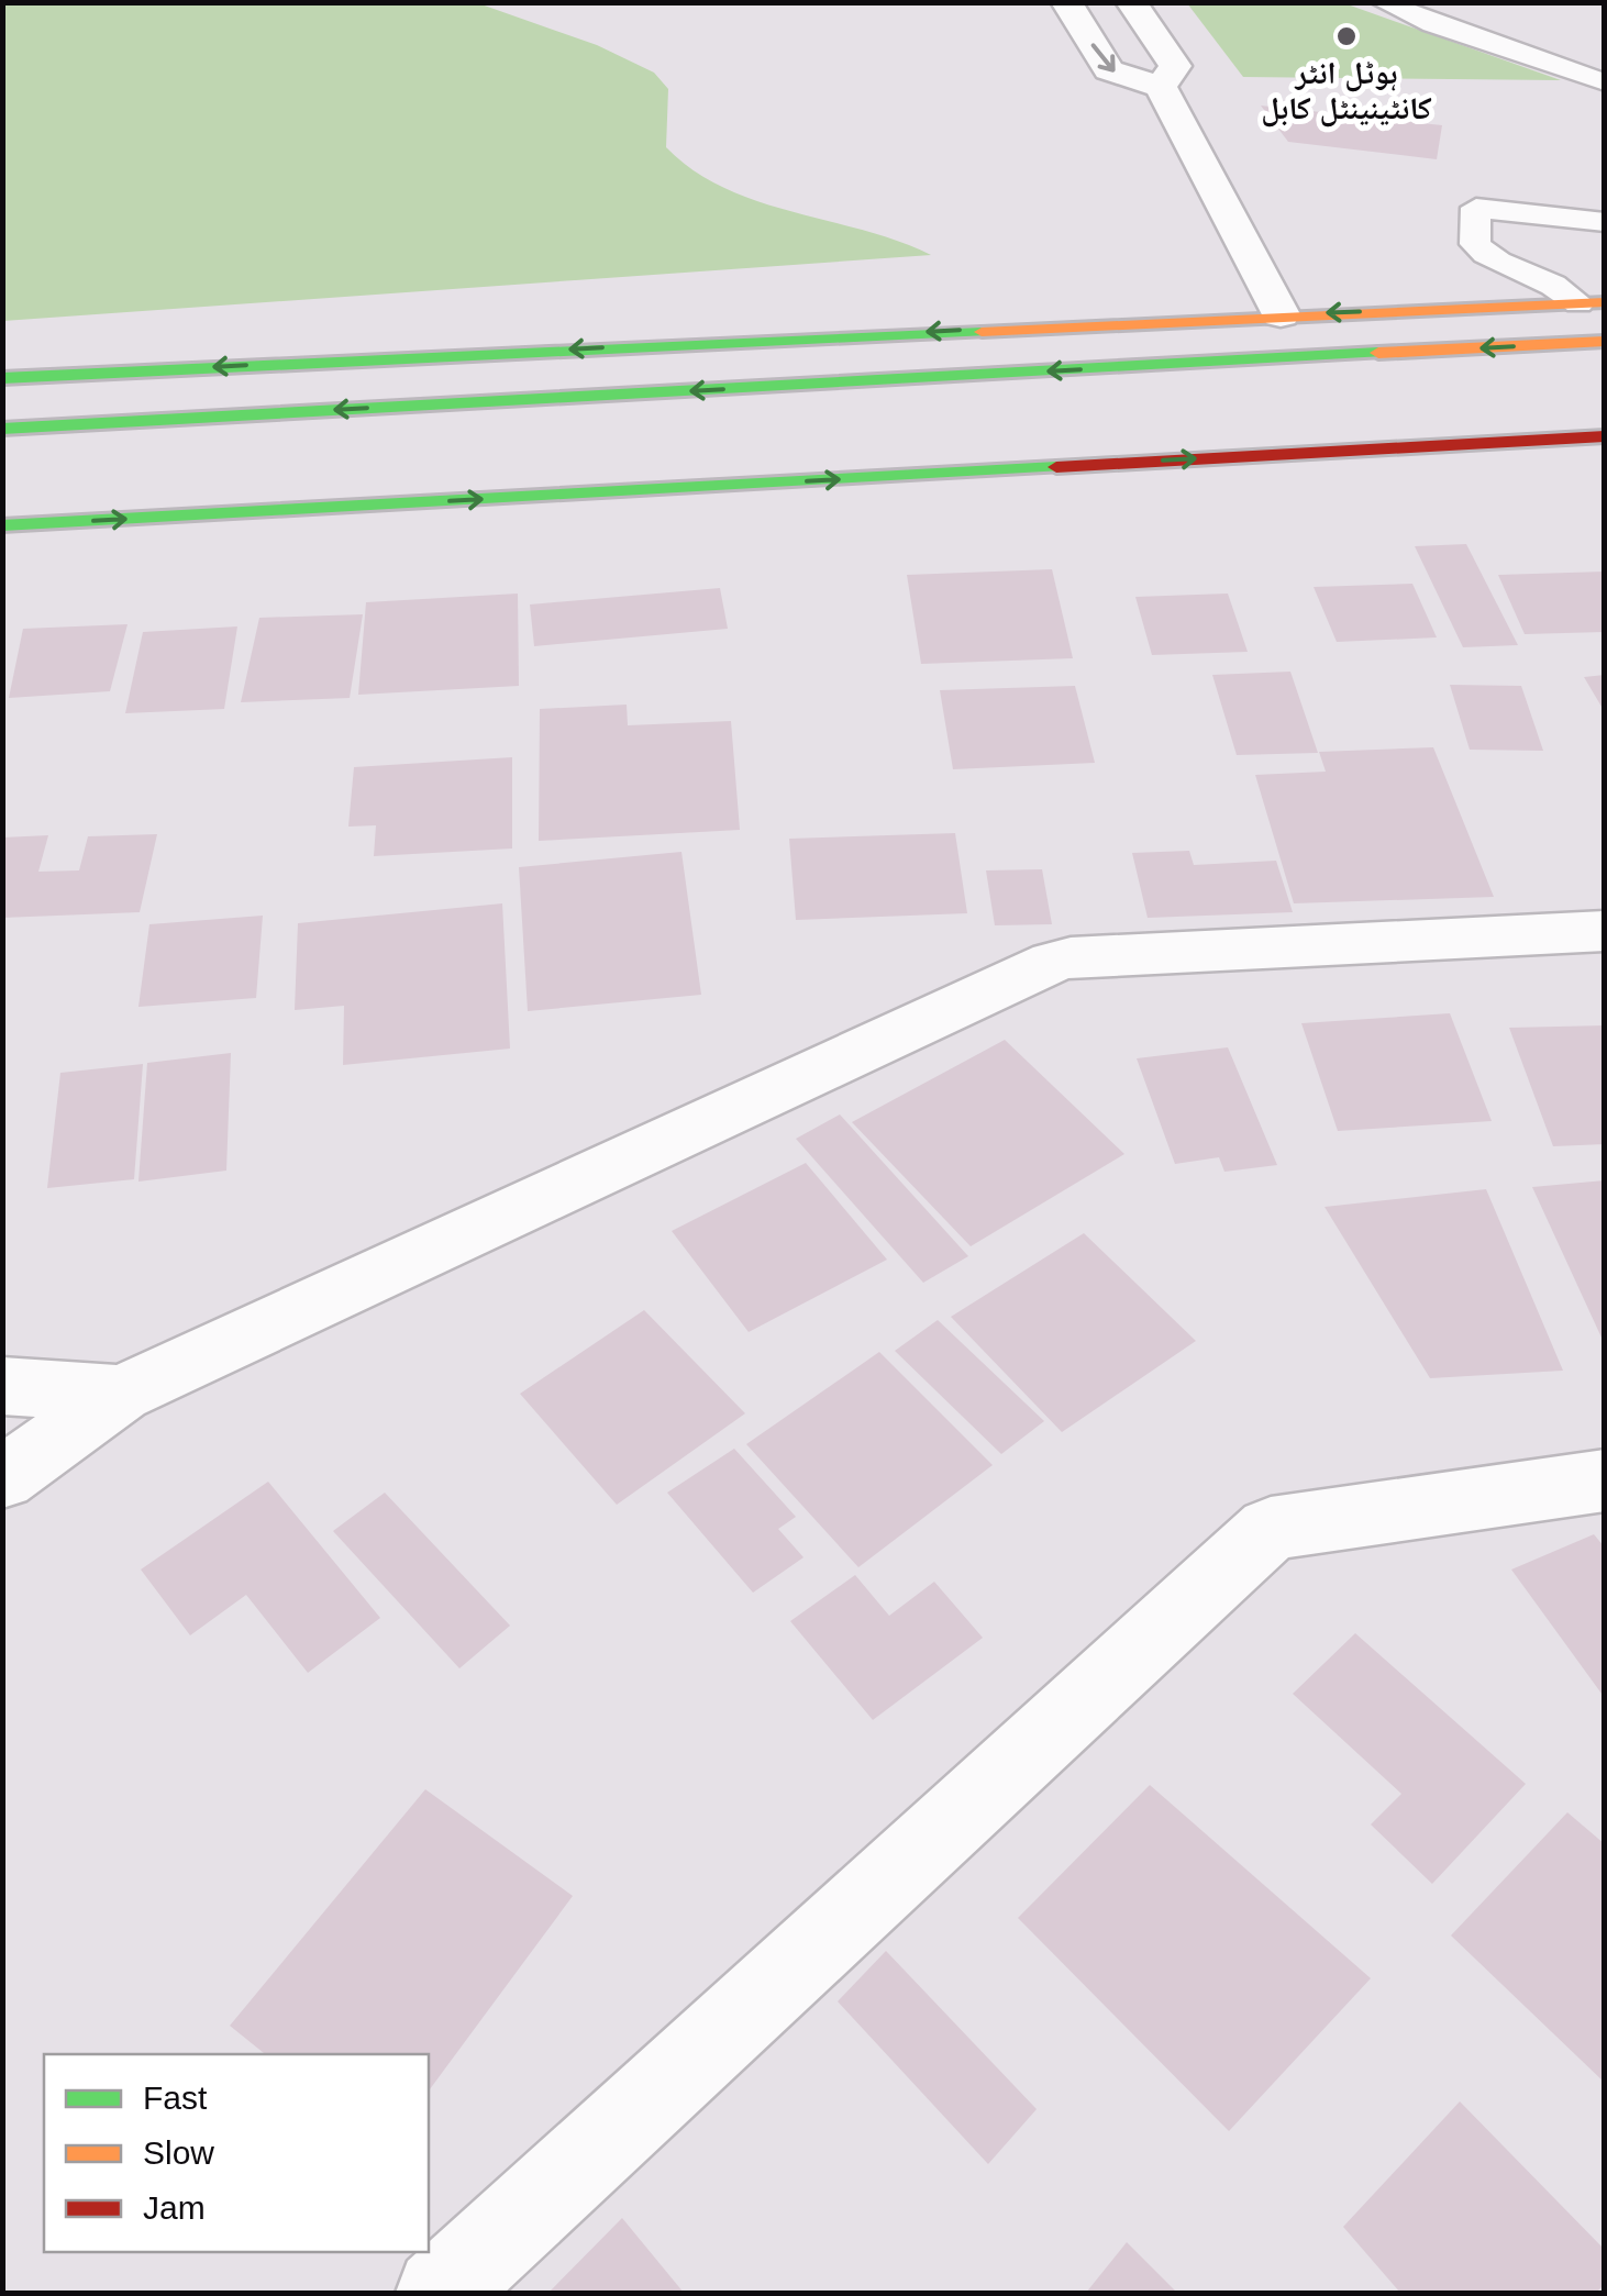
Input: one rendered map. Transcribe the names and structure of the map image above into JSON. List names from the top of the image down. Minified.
{"places":["ہوٹل انٹر کانٹینینٹل کابل"],"legend":["Fast","Slow","Jam"]}
